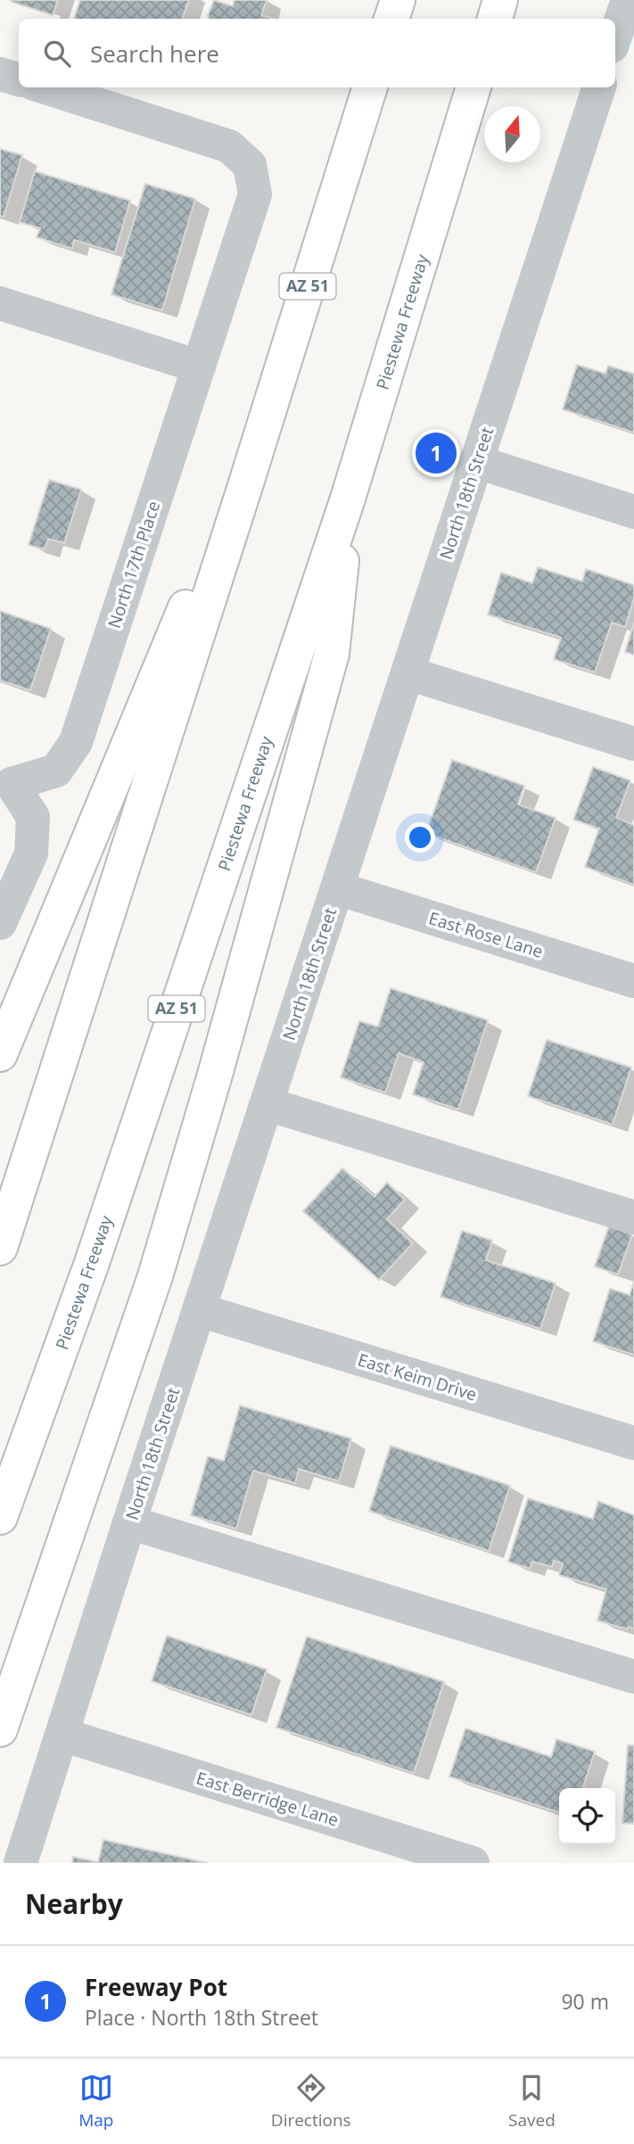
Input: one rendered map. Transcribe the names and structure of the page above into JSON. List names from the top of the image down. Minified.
{"streets":{"highway":["AZ 51","Piestewa Freeway"],"street":["North 18th Street","North 17th Place","East Rose Lane","East Keim Drive","East Berridge Lane"]},"crossings":[["North 18th Street","East Rose Lane"],["North 18th Street","East Keim Drive"],["North 18th Street","East Berridge Lane"]],"north":"top","page":{"search":"Search here","pins":"1","heading":"Nearby","list":[{"mark":"1","name":"Freeway Pot","note":"Place · North 18th Street","value":"90 m"}],"nav":["Map","Directions","Saved"]}}
